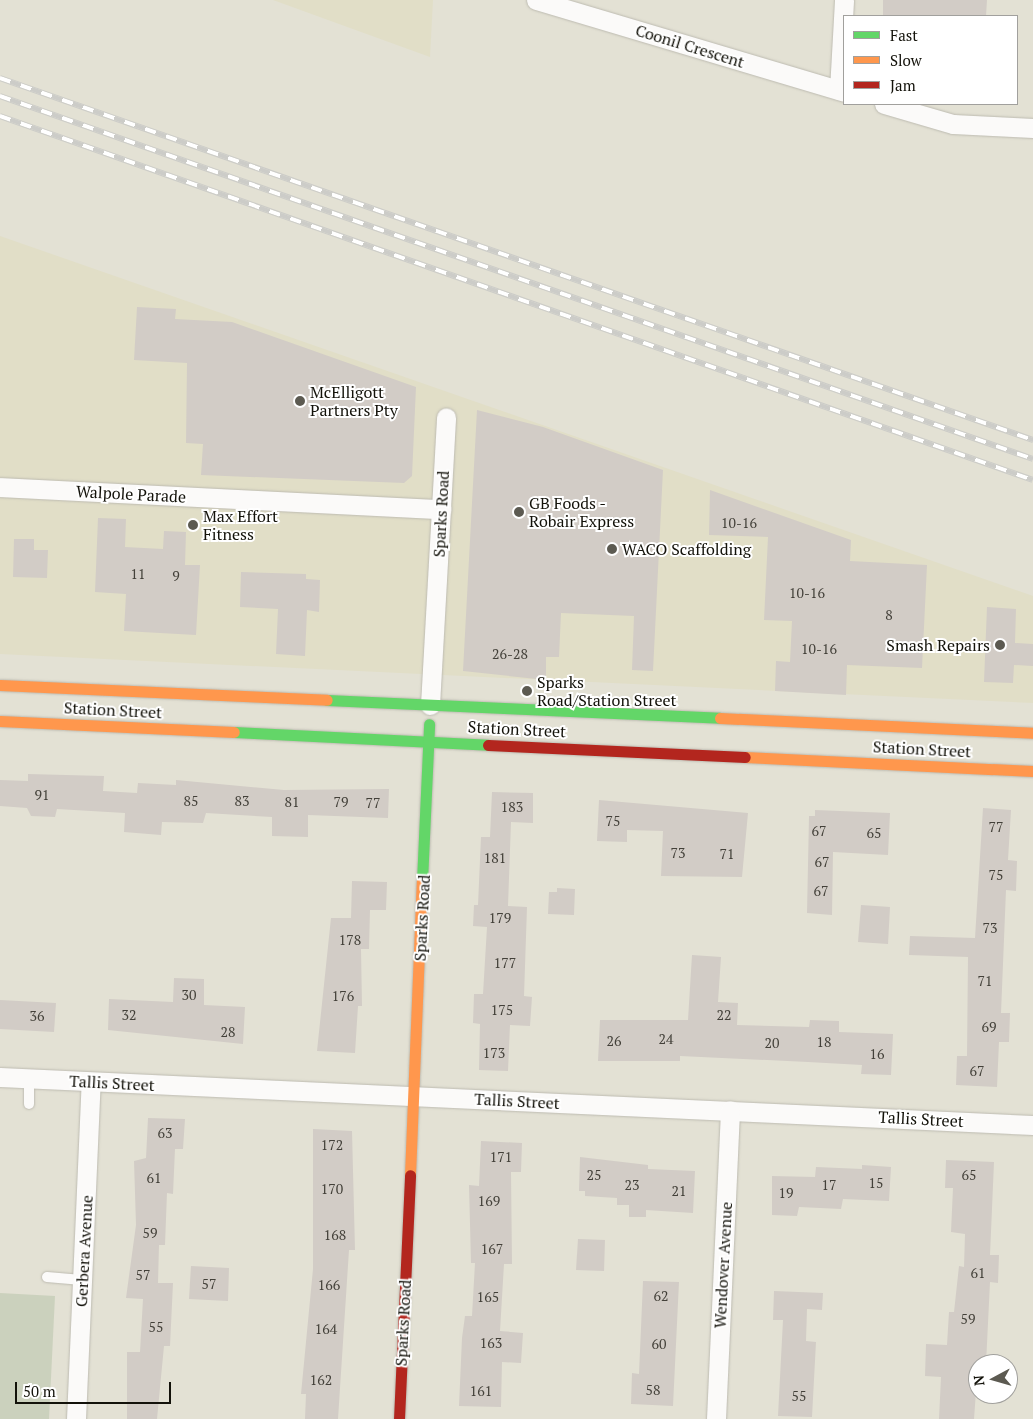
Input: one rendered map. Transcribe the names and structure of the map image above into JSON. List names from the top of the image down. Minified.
{"streets":{"main road":["Sparks Road","Station Street"],"street":["Coonil Crescent","Walpole Parade","Tallis Street","Gerbera Avenue","Wendover Avenue"]},"crossings":[["Walpole Parade","Sparks Road"],["Sparks Road","Station Street"],["Sparks Road","Tallis Street"],["Tallis Street","Gerbera Avenue"],["Tallis Street","Wendover Avenue"]],"places":["McElligott Partners Pty","GB Foods - Robair Express","Max Effort Fitness","WACO Scaffolding","Smash Repairs","Sparks Road/Station Street"],"house_numbers":["10-16","11","9","10-16","8","10-16","26-28","91","85","83","81","79","77","183","75","77","67","65","73","71","181","67","75","67","179","73","178","177","71","30","176","175","32","22","36","69","28","24","26","18","20","173","16","67","63","172","171","25","65","61","15","23","17","170","21","19","169","59","168","167","61","57","57","166","62","165","59","55","164","163","60","162","58","161","55"],"legend":["Fast","Slow","Jam"],"scale_bar":"50 m","north":"left"}
